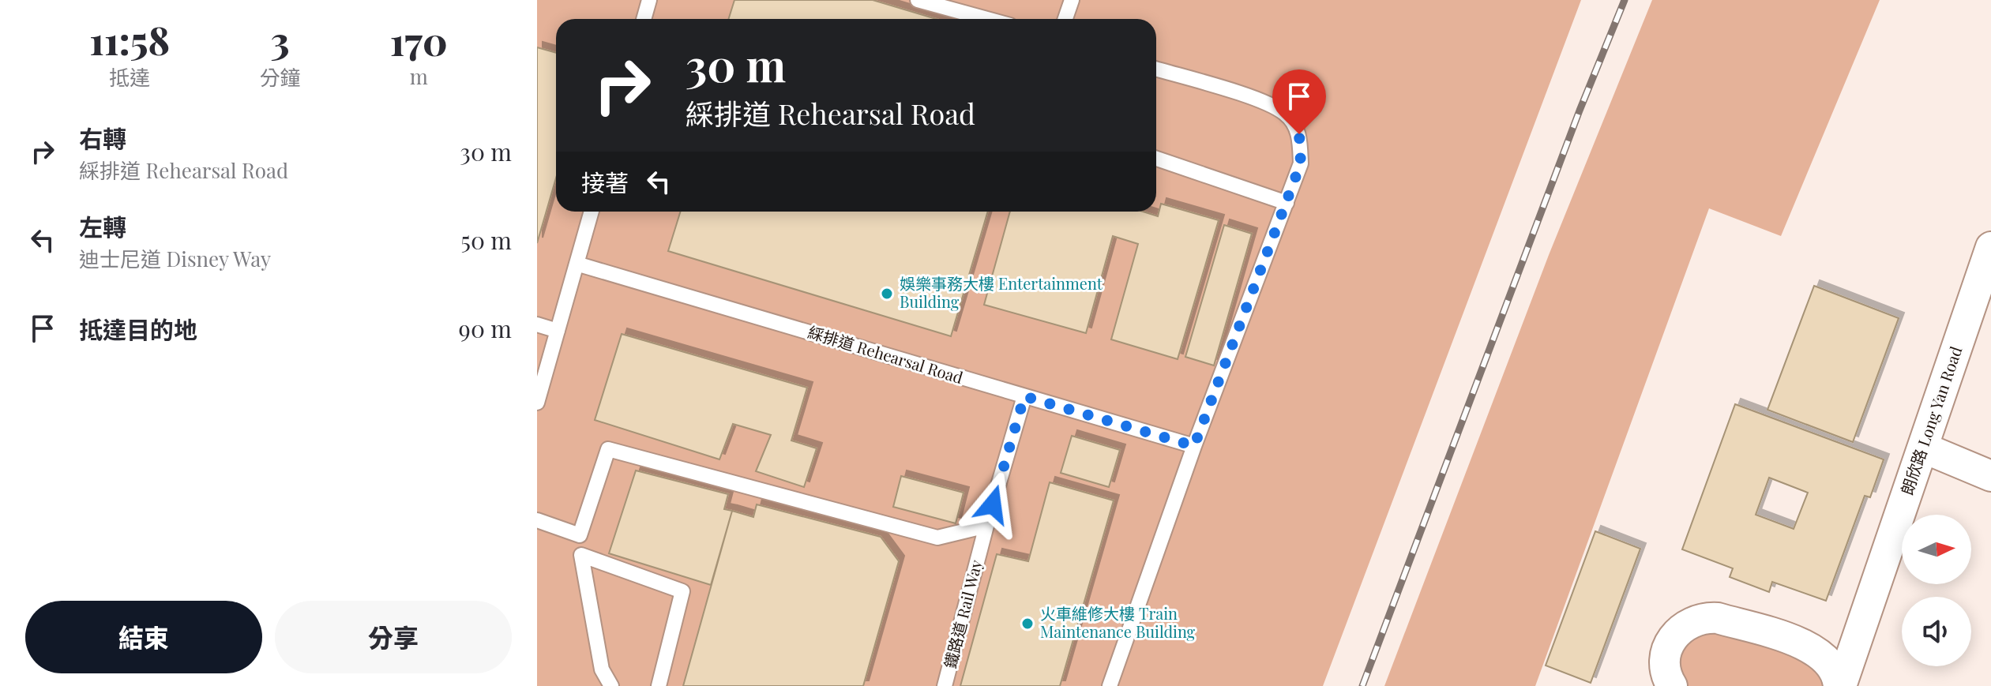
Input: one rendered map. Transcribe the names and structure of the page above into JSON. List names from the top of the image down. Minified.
{"streets":{"street":["朗欣路 Long Yan Road"],"lane":["綵排道 Rehearsal Road","鐵路道 Rail Way"]},"crossings":[["綵排道 Rehearsal Road","鐵路道 Rail Way"]],"places":["娛樂事務大樓 Entertainment Building","火車維修大樓 Train Maintenance Building"],"north":"right","page":{"eta":["11:58","抵達","3","分鐘","170","m"],"turn":["30 m","綵排道 Rehearsal Road"],"list":[{"name":"右轉","note":"綵排道 Rehearsal Road","value":"30 m"},{"name":"左轉","note":"迪士尼道 Disney Way","value":"50 m"},{"name":"抵達目的地","value":"90 m"}],"then":"接著","buttons":["結束","分享"]}}
